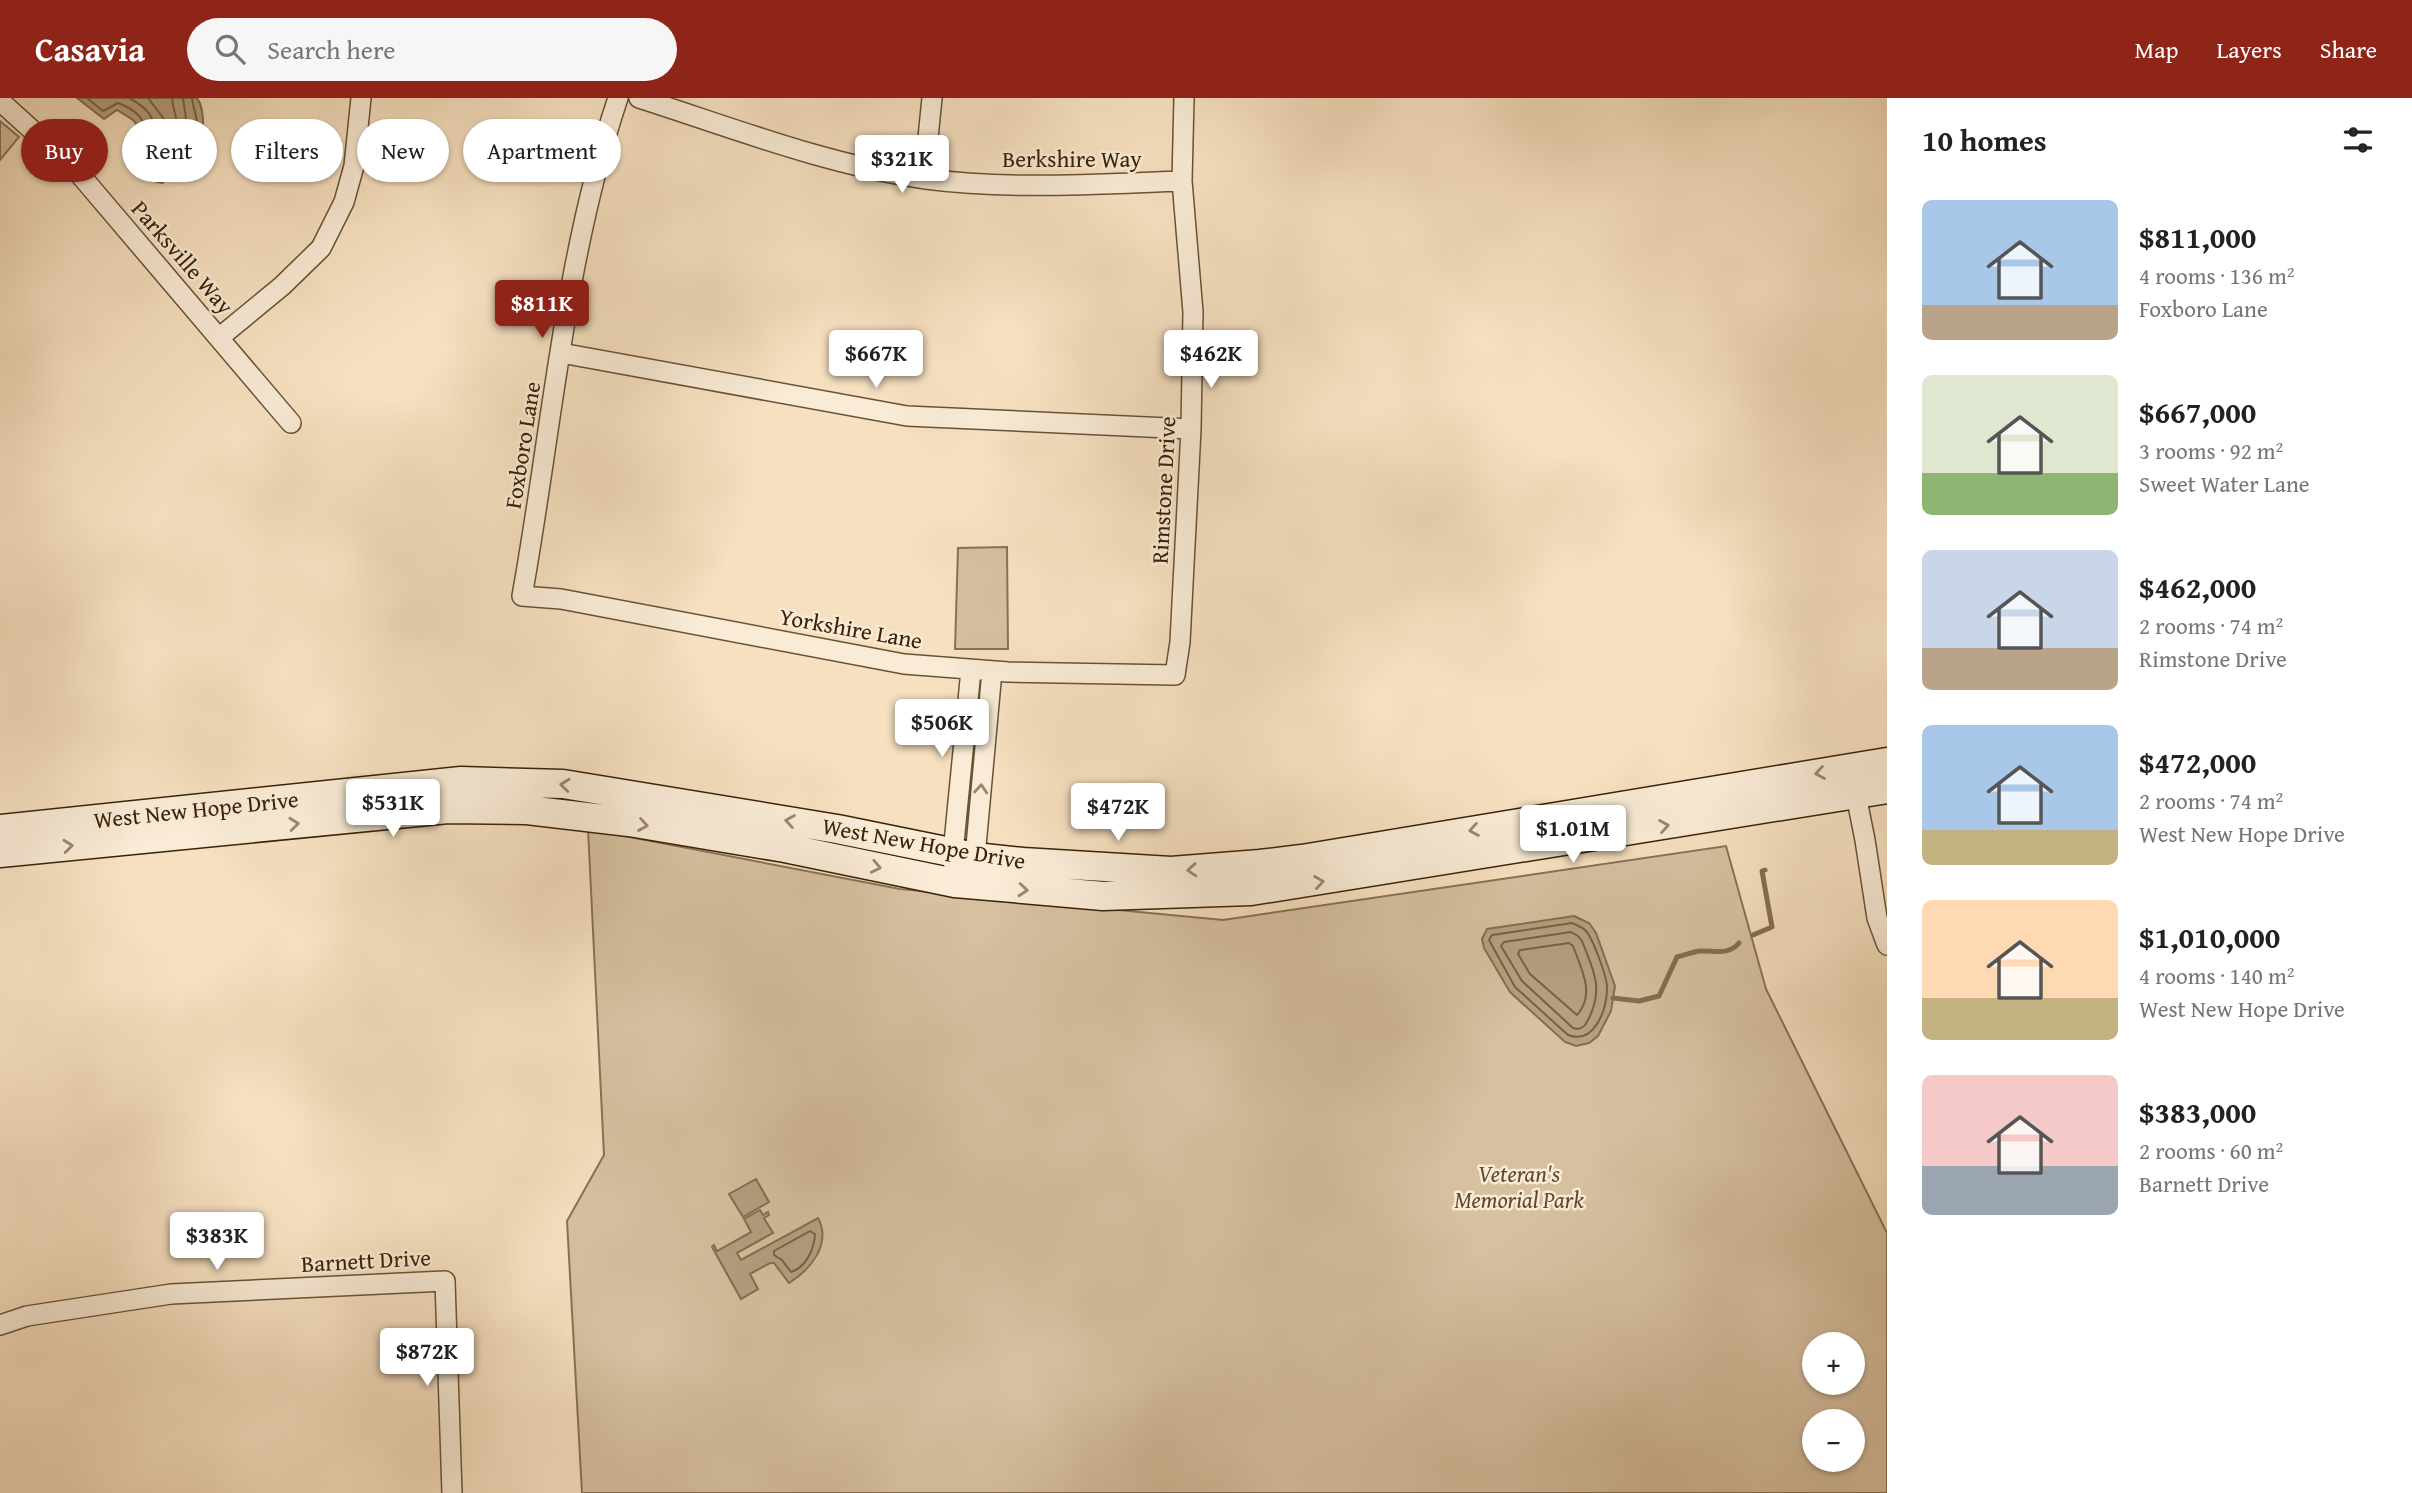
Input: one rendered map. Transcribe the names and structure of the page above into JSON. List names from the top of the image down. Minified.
{"streets":{"main road":["West New Hope Drive"],"street":["Berkshire Way","Parksville Way","Foxboro Lane","Rimstone Drive","Yorkshire Lane","Barnett Drive"]},"crossings":[["Berkshire Way","Rimstone Drive"],["Foxboro Lane","Yorkshire Lane"],["Rimstone Drive","Yorkshire Lane"]],"parks":["Veteran's Memorial Park"],"page":{"header":"Casavia","search":"Search here","nav":["Map","Layers","Share"],"heading":"10 homes","chip":["Buy","Rent","Filters","New","Apartment"],"price":["$321K","$811K","$667K","$462K","$506K","$531K","$472K","$1.01M","$383K","$872K"],"list":[{"name":"$811,000","note":"4 rooms · 136 m² · Foxboro Lane"},{"name":"$667,000","note":"3 rooms · 92 m² · Sweet Water Lane"},{"name":"$462,000","note":"2 rooms · 74 m² · Rimstone Drive"},{"name":"$472,000","note":"2 rooms · 74 m² · West New Hope Drive"},{"name":"$1,010,000","note":"4 rooms · 140 m² · West New Hope Drive"},{"name":"$383,000","note":"2 rooms · 60 m² · Barnett Drive"}],"map_buttons":["+","−"]}}
